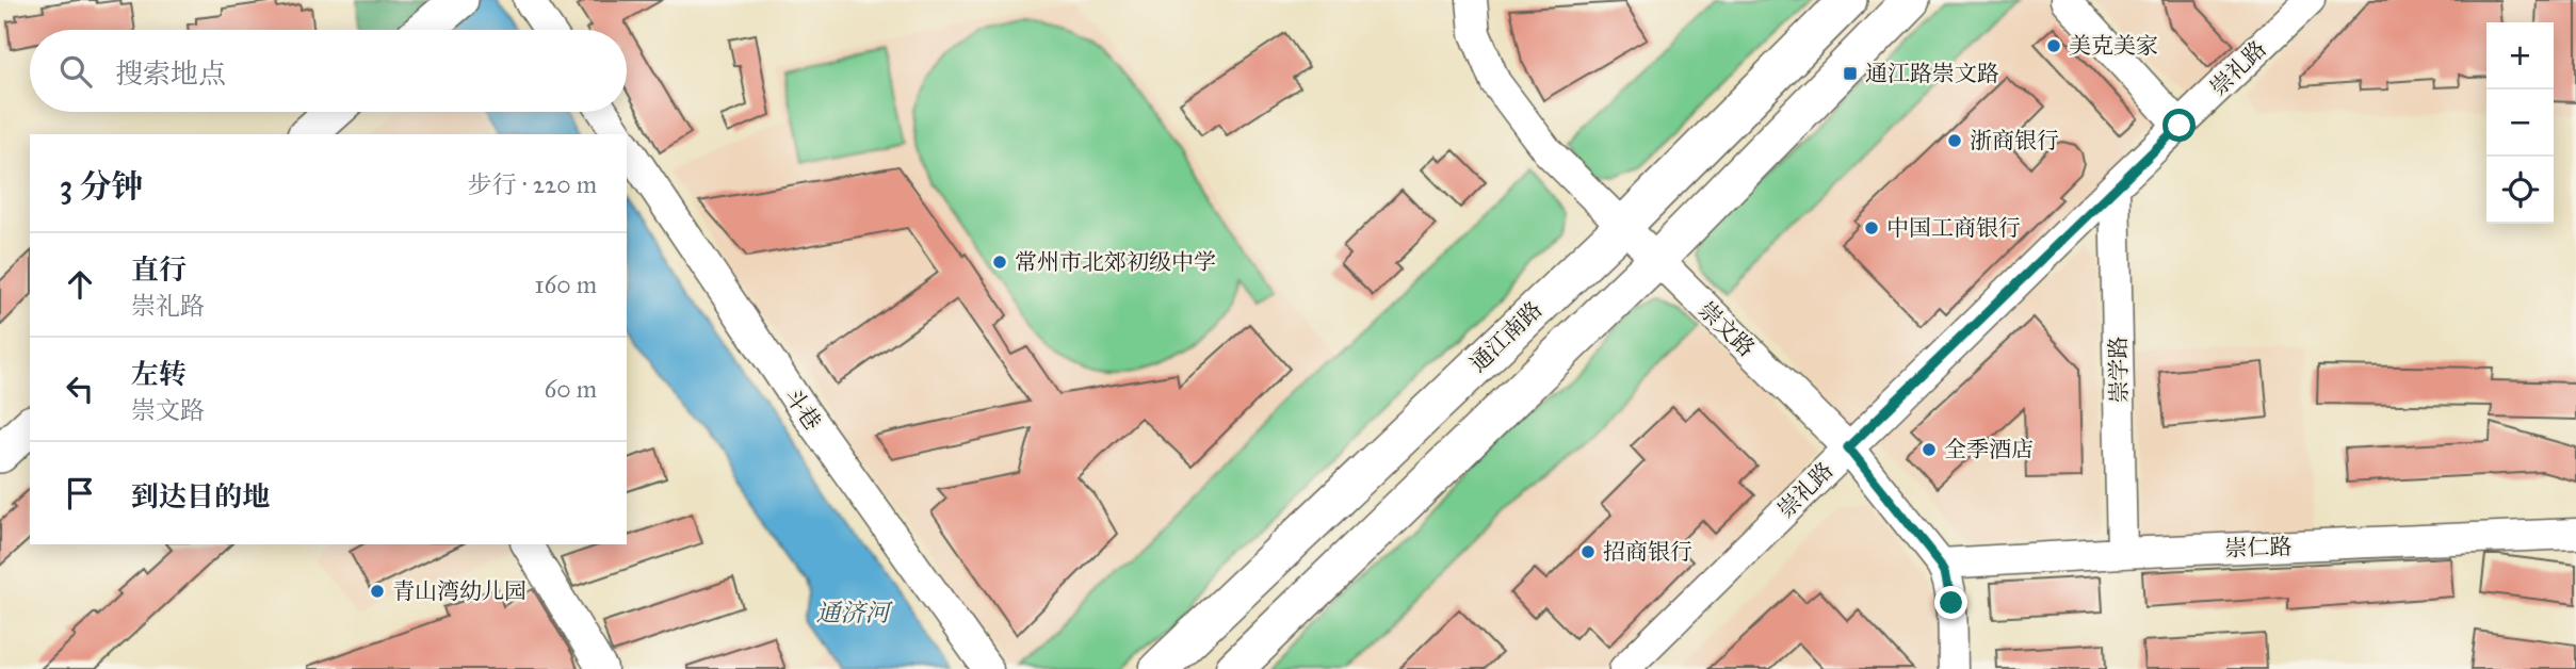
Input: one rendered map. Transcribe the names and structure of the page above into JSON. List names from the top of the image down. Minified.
{"streets":{"main road":["通江南路"],"street":["崇礼路","崇文路","崇学路","斗巷","崇仁路"]},"crossings":[["崇礼路","崇文路"],["崇礼路","崇学路"],["崇文路","通江南路"],["崇文路","崇仁路"],["崇学路","崇仁路"]],"water":["通济河"],"places":{"other":["美克美家","浙商银行","中国工商银行","常州市北郊初级中学","全季酒店","招商银行","青山湾幼儿园"],"transit":["通江路崇文路"]},"page":{"map_buttons":["+","−"],"search":"搜索地点","heading":["3 分钟","步行 · 220 m"],"list":[["直行","崇礼路","160 m"],["左转","崇文路","60 m"],"到达目的地"]}}
